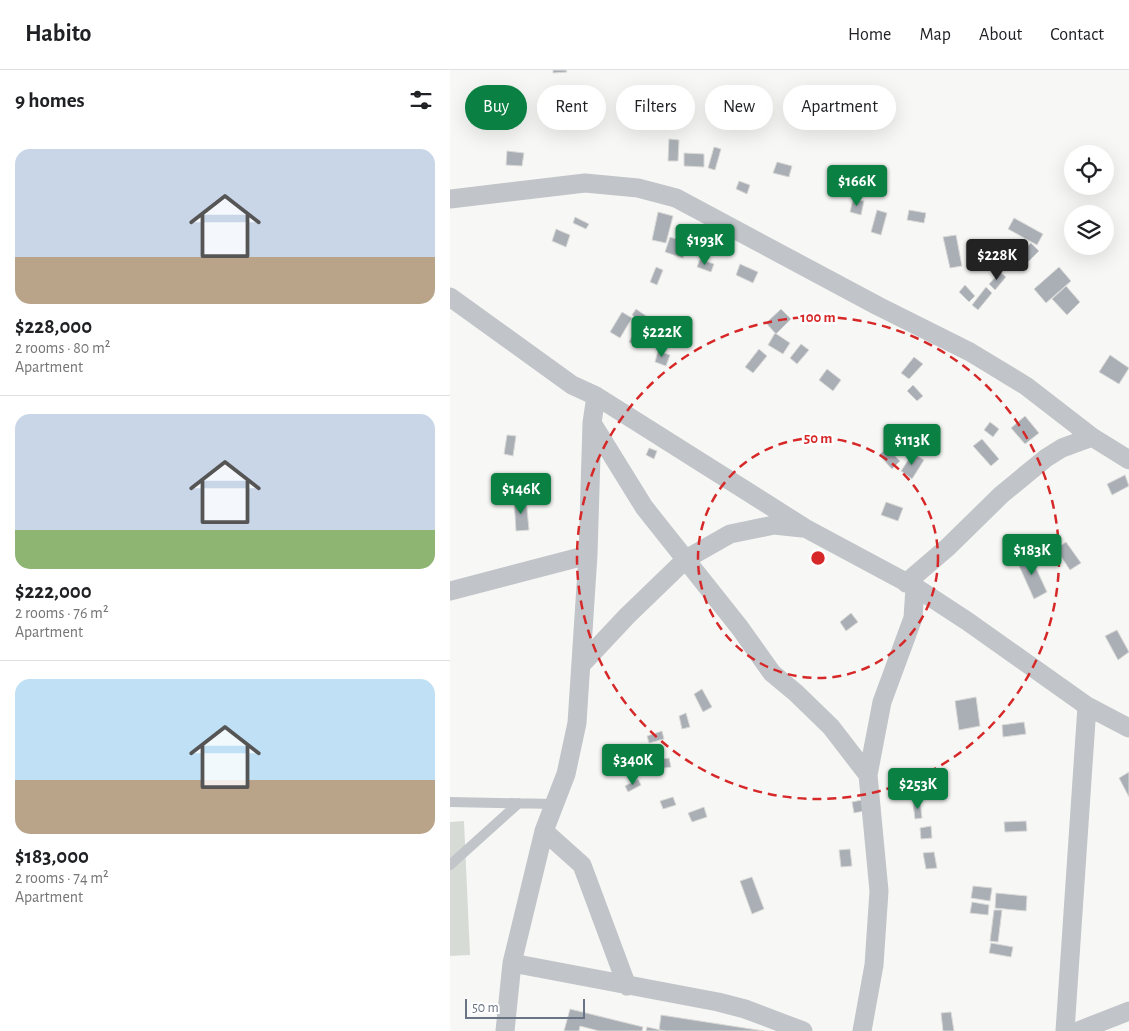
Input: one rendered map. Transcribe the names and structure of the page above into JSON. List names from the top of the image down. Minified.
{"scale_bar":"50 m","page":{"header":"Habito","nav":["Home","Map","About","Contact"],"heading":"9 homes","chip":["Buy","Rent","Filters","New","Apartment"],"list":[{"name":"$228,000","note":"2 rooms · 80 m² · Apartment"},{"name":"$222,000","note":"2 rooms · 76 m² · Apartment"},{"name":"$183,000","note":"2 rooms · 74 m² · Apartment"}],"price":["$166K","$193K","$228K","$222K","$113K","$146K","$183K","$340K","$253K"],"scale":"50 m"},"rings":["100 m","50 m"]}
